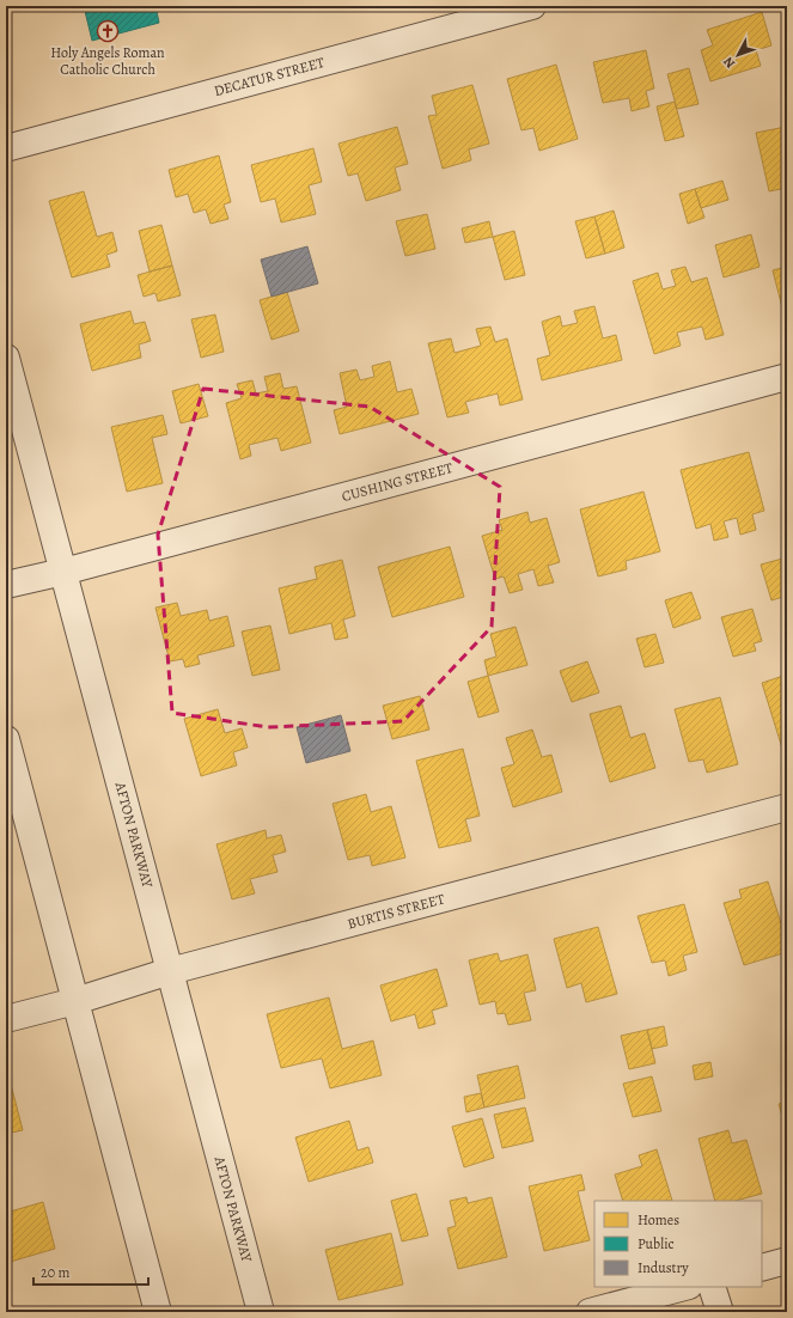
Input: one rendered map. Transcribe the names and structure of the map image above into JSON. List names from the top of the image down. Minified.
{"streets":{"street":["DECATUR STREET","CUSHING STREET","AFTON PARKWAY","BURTIS STREET"]},"crossings":[["CUSHING STREET","AFTON PARKWAY"],["AFTON PARKWAY","BURTIS STREET"]],"places":{"church":["Holy Angels Roman Catholic Church"]},"legend":["Homes","Public","Industry"],"scale_bar":"20 m","north":"bottom left"}
